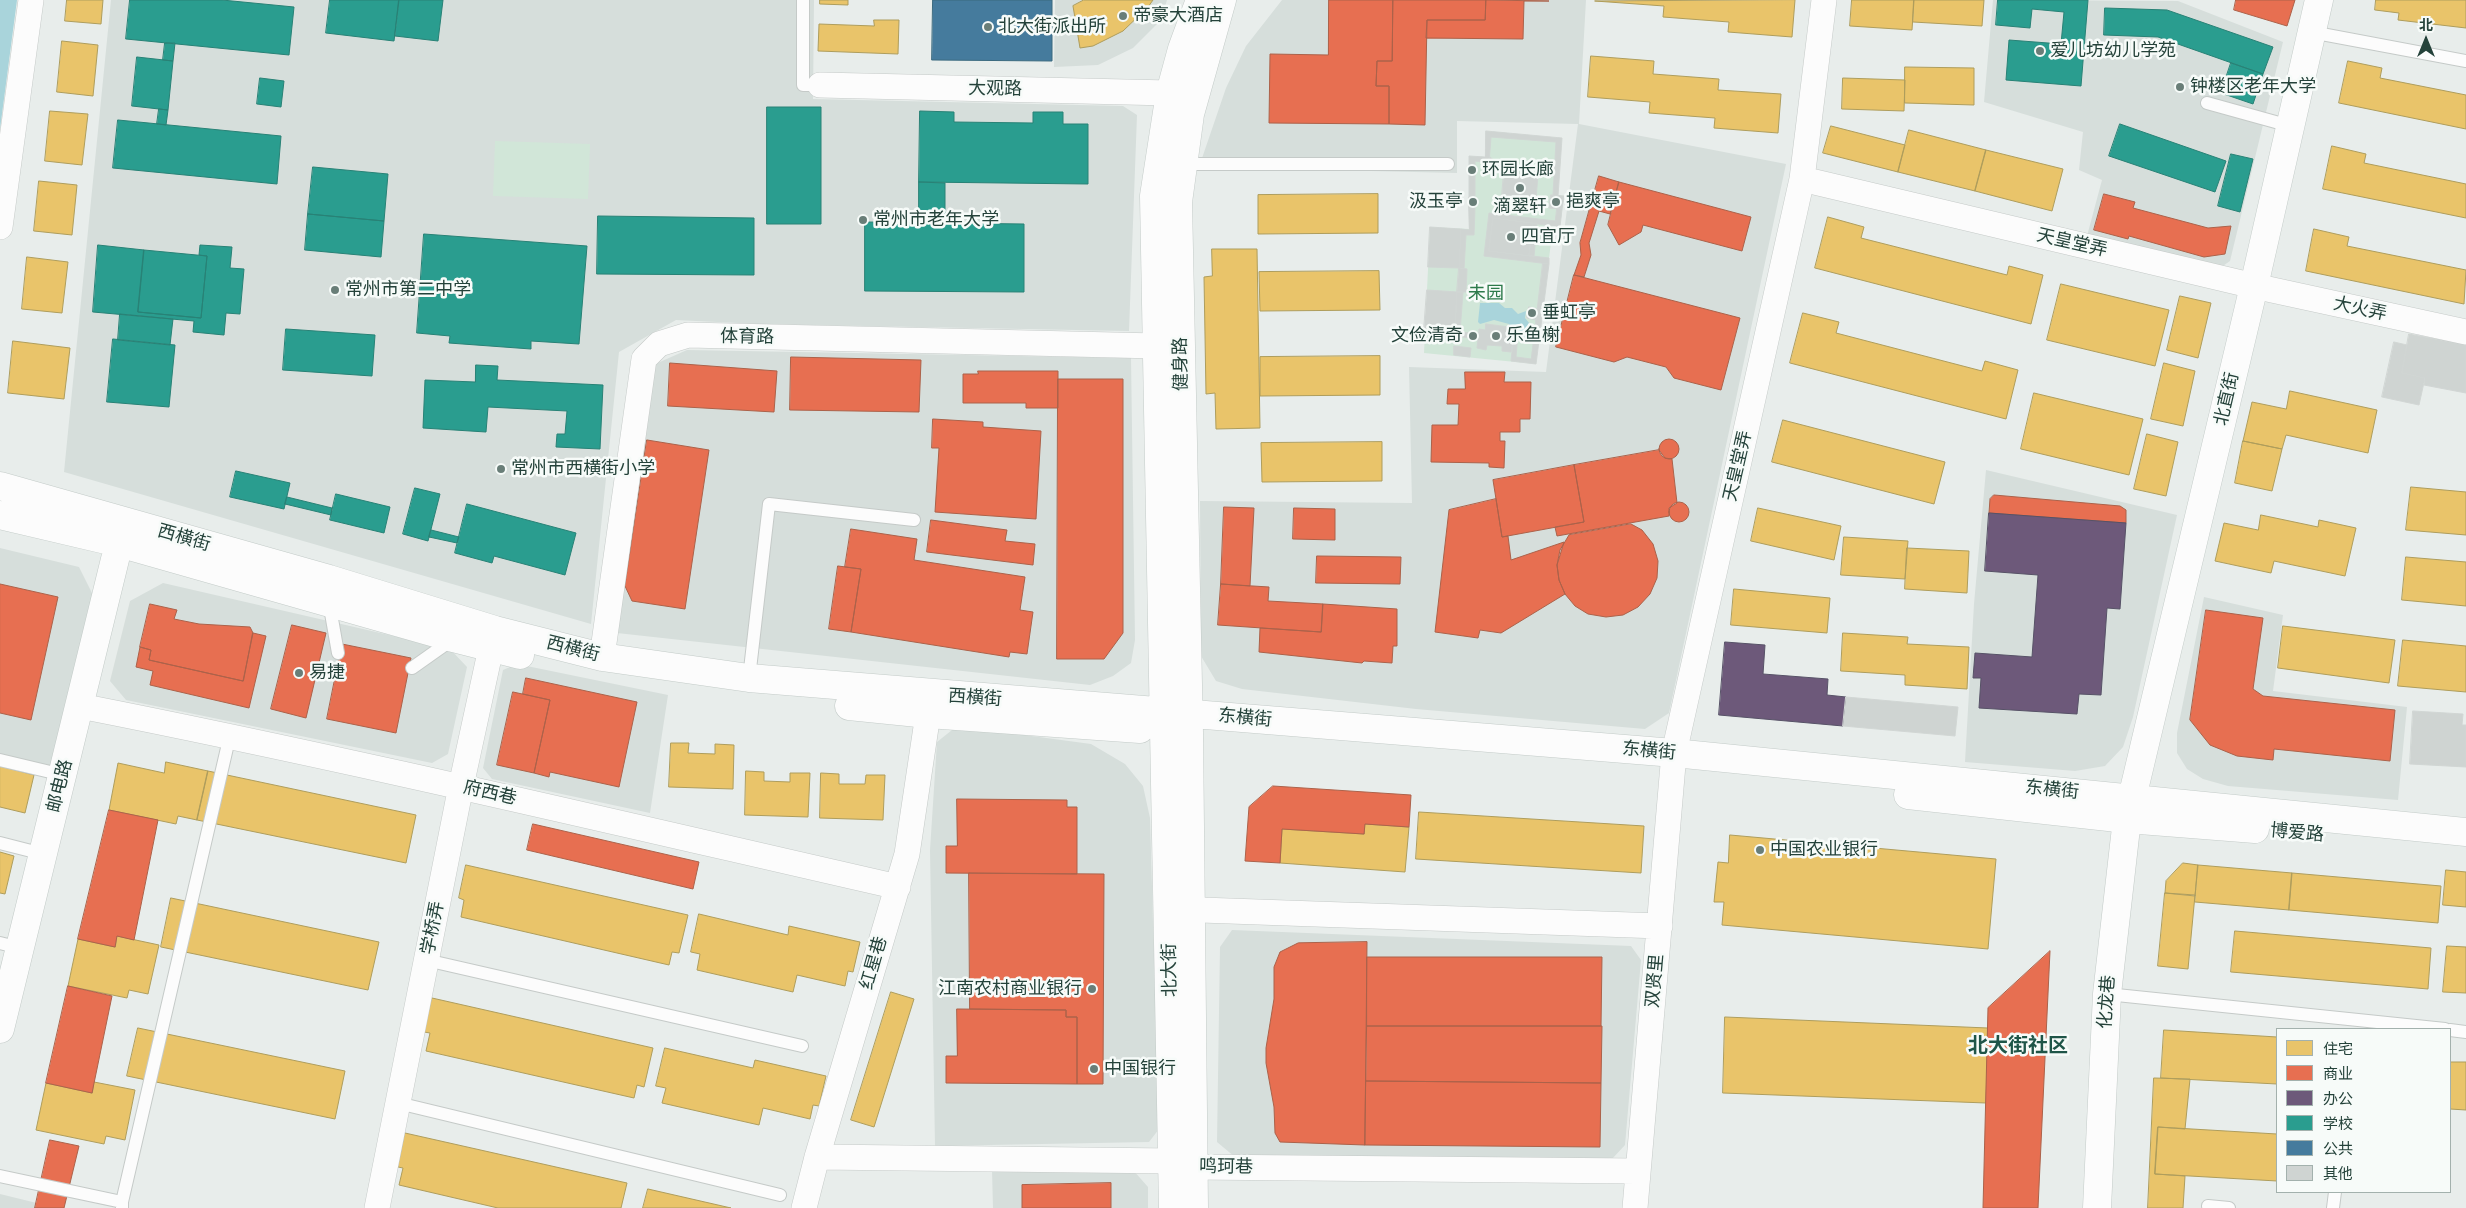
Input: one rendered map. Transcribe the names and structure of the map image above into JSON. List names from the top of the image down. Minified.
{"streets":{"main road":["健身路","北直街","西横街","东横街","邮电路","博爱路","北大街","化龙巷"],"street":["大观路","天皇堂弄","大火弄","体育路","府西巷","学桥弄","红星巷","双贤里","鸣珂巷"]},"crossings":[["大观路","健身路"],["天皇堂弄","大火弄"],["天皇堂弄","北直街"],["天皇堂弄","东横街"],["天皇堂弄","双贤里"],["大火弄","北直街"],["体育路","健身路"],["体育路","西横街"],["健身路","西横街"],["健身路","东横街"],["健身路","北大街"],["北直街","东横街"],["北直街","博爱路"],["北直街","化龙巷"],["西横街","东横街"],["西横街","邮电路"],["西横街","学桥弄"],["西横街","红星巷"],["西横街","北大街"],["东横街","博爱路"],["东横街","北大街"],["东横街","双贤里"],["东横街","化龙巷"],["邮电路","府西巷"],["府西巷","学桥弄"],["府西巷","红星巷"],["博爱路","化龙巷"],["红星巷","鸣珂巷"],["北大街","鸣珂巷"],["双贤里","鸣珂巷"]],"districts":["北大街社区"],"parks":["未园"],"places":["帝豪大酒店","北大街派出所","爱儿坊幼儿学苑","钟楼区老年大学","环园长廊","滴翠轩","汲玉亭","挹爽亭","常州市老年大学","四宜厅","常州市第二中学","垂虹亭","文俭清奇","乐鱼榭","常州市西横街小学","易捷","中国农业银行","江南农村商业银行","中国银行"],"legend":["住宅","商业","办公","学校","公共","其他"],"north":"top"}
